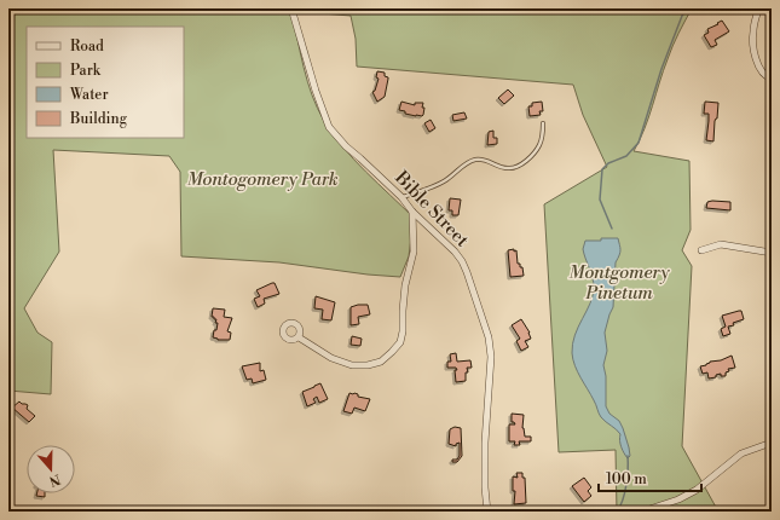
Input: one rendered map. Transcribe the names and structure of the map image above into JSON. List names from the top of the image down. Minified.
{"streets":{"street":["Bible Street"]},"parks":["Montogomery Park","Montgomery Pinetum"],"legend":["Road","Park","Water","Building"],"scale_bar":"100 m","north":"bottom"}
